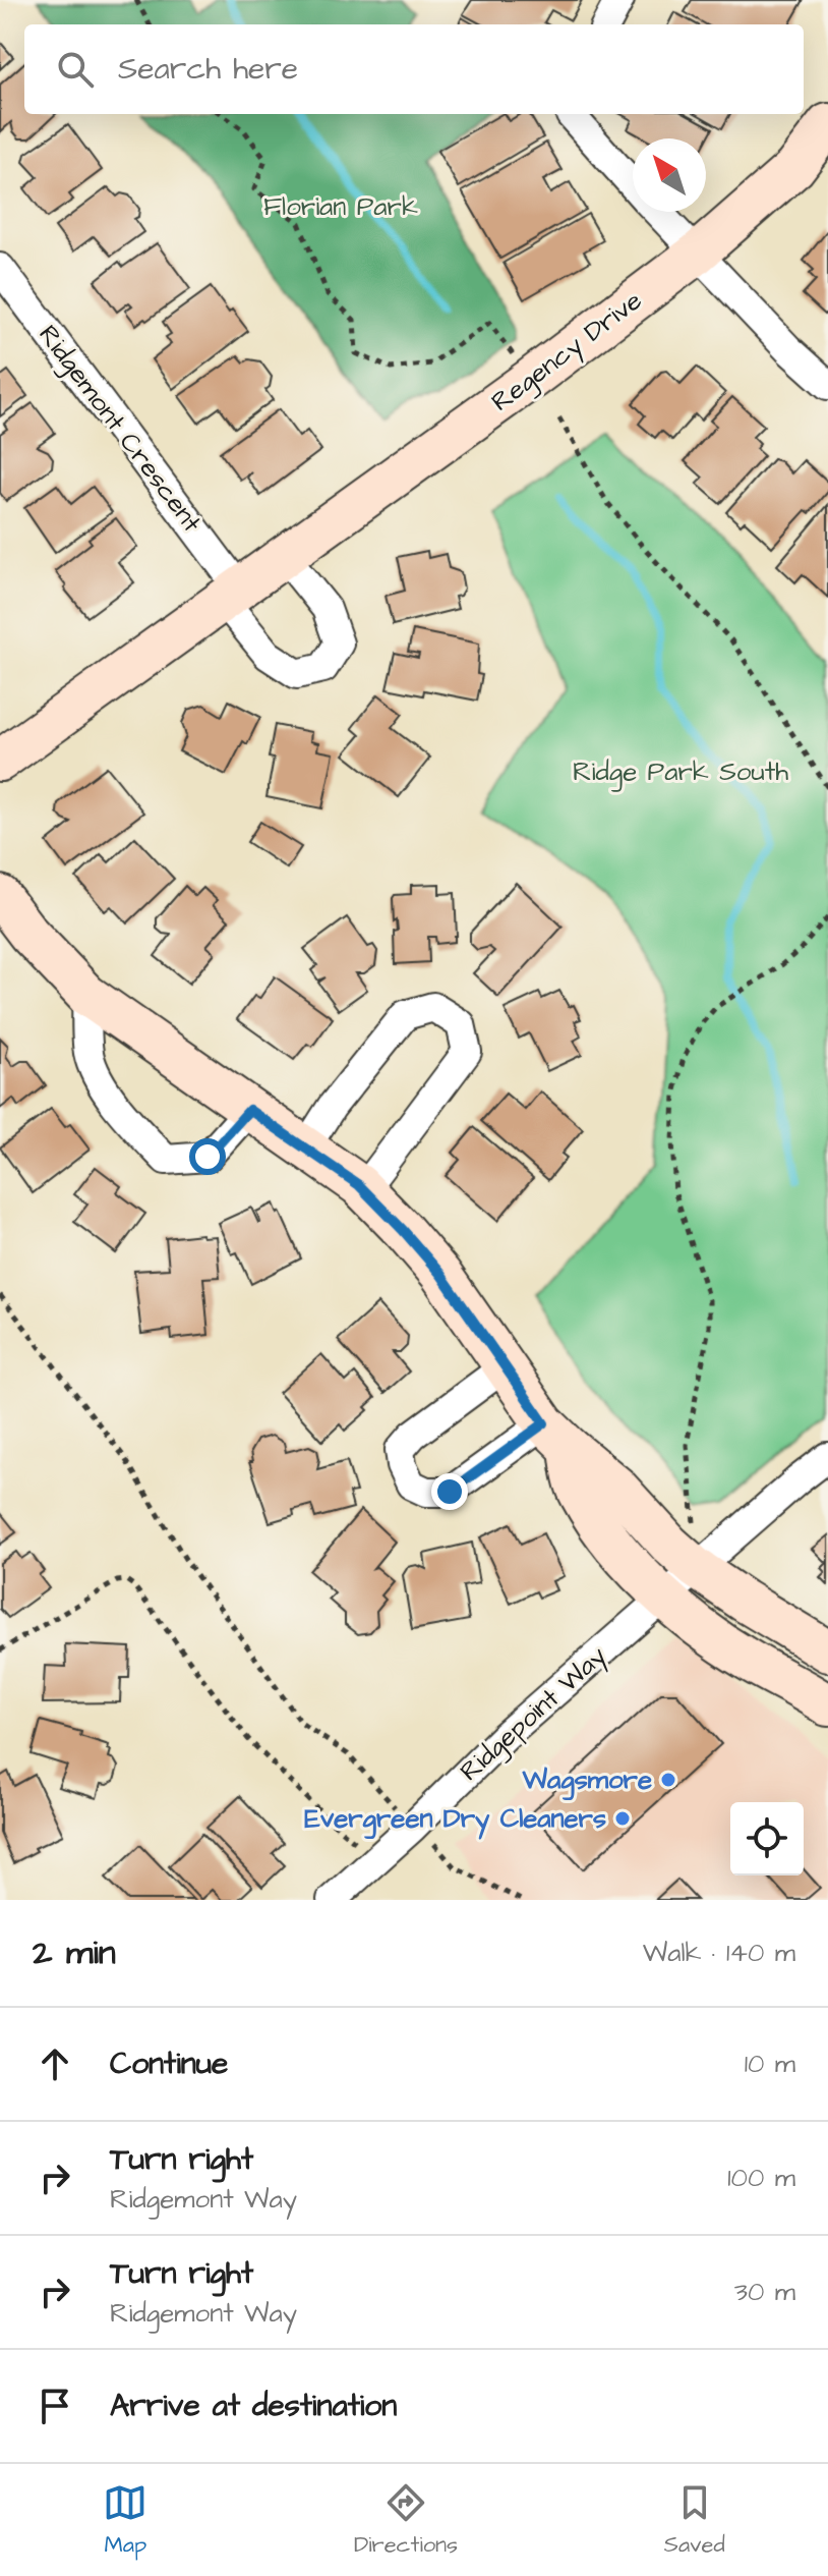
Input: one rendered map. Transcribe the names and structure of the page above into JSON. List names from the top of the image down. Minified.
{"streets":{"street":["Regency Drive","Ridgemont Crescent","Ridgepoint Way"]},"crossings":[["Regency Drive","Ridgemont Crescent"]],"parks":["Florian Park","Ridge Park South"],"places":["Wagsmore","Evergreen Dry Cleaners"],"north":"top left","page":{"search":"Search here","heading":["2 min","Walk · 140 m"],"list":[["Continue","10 m"],["Turn right","Ridgemont Way","100 m"],["Turn right","Ridgemont Way","30 m"],"Arrive at destination"],"nav":["Map","Directions","Saved"]}}
